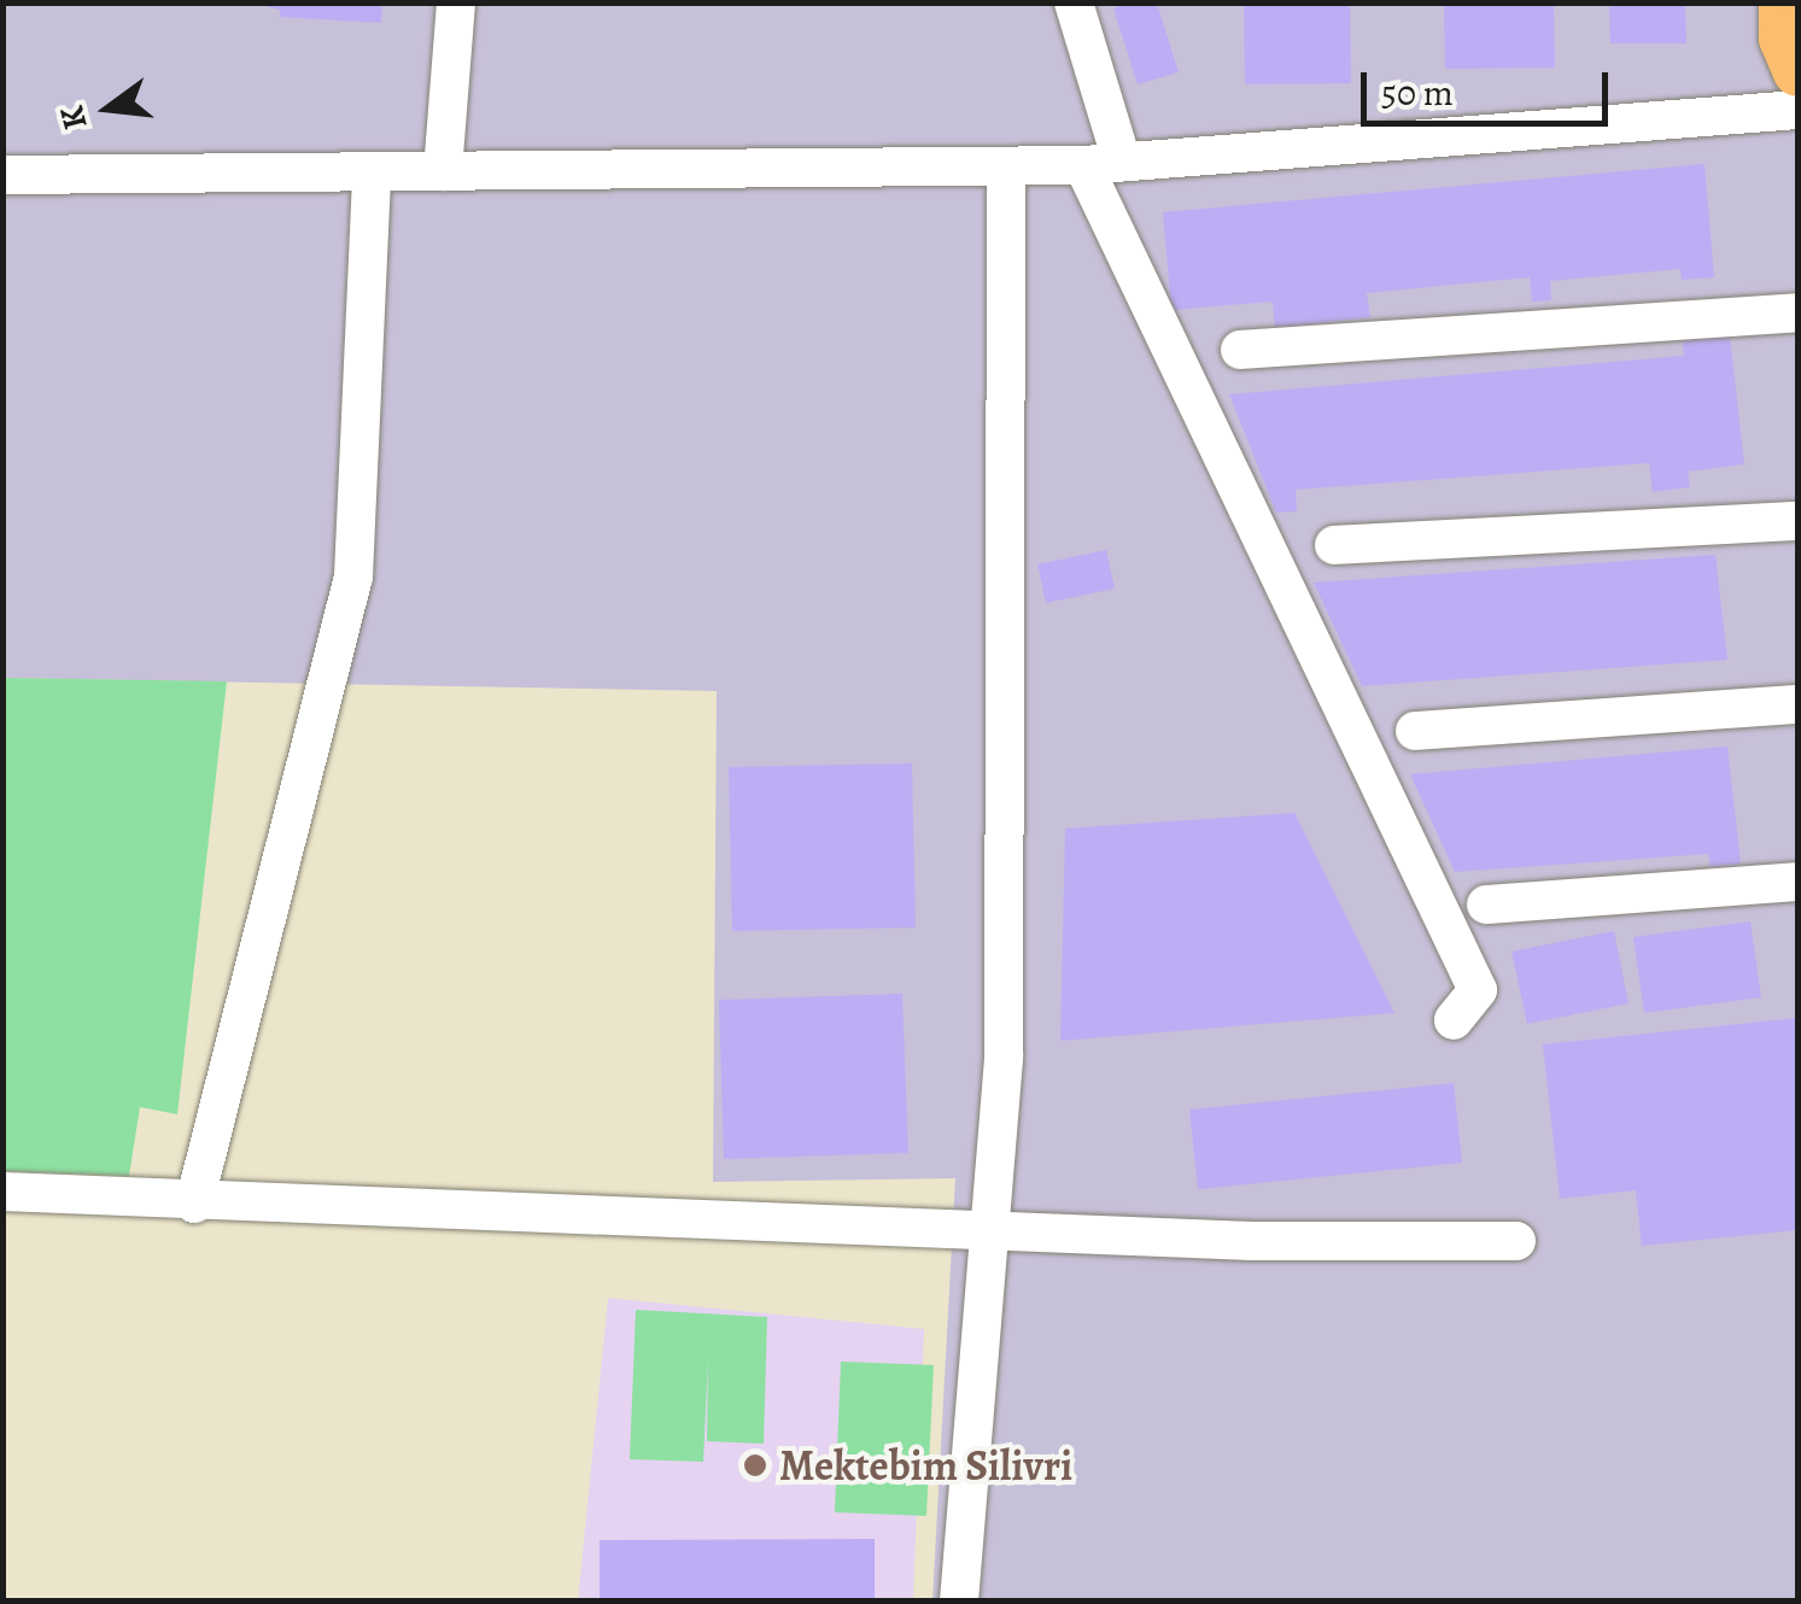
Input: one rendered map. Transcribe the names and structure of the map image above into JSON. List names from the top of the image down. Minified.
{"places":["Mektebim Silivri"],"scale_bar":"50 m","north":"left"}
